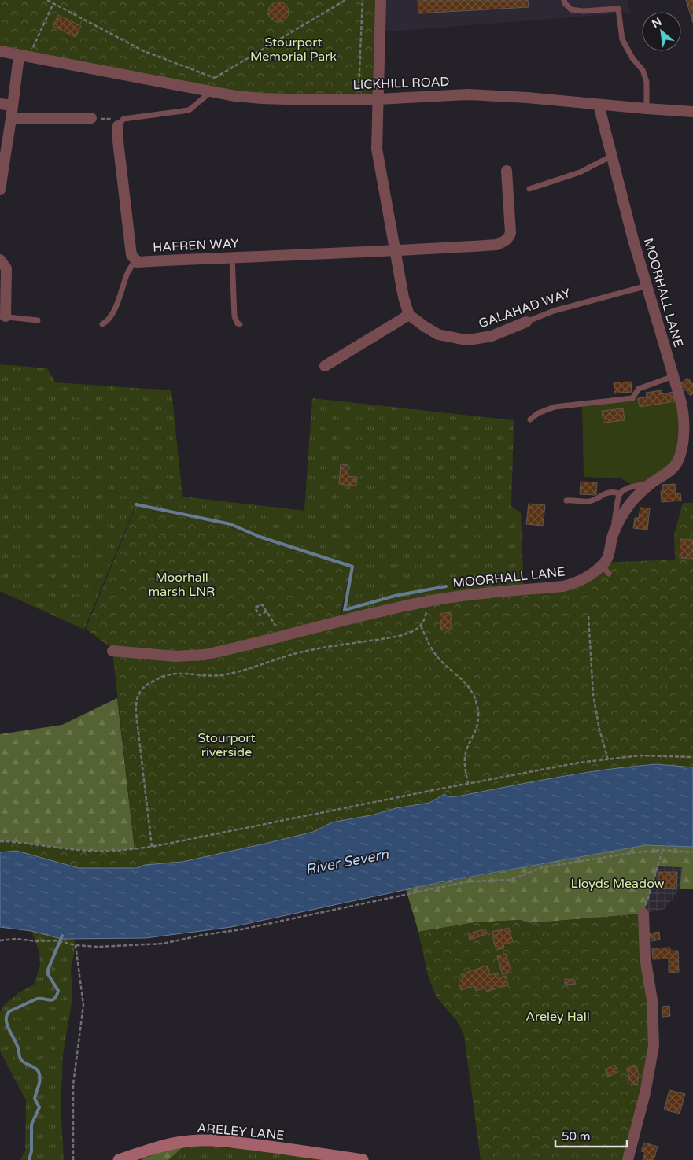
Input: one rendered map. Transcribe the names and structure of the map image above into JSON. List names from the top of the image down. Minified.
{"streets":{"street":["LICKHILL ROAD","HAFREN WAY","MOORHALL LANE","GALAHAD WAY","ARELEY LANE"]},"crossings":[["LICKHILL ROAD","MOORHALL LANE"],["MOORHALL LANE","GALAHAD WAY"]],"water":["River Severn"],"parks":["Stourport Memorial Park","Moorhall marsh LNR","Stourport riverside","Lloyds Meadow","Areley Hall"],"scale_bar":"50 m","north":"top left"}
